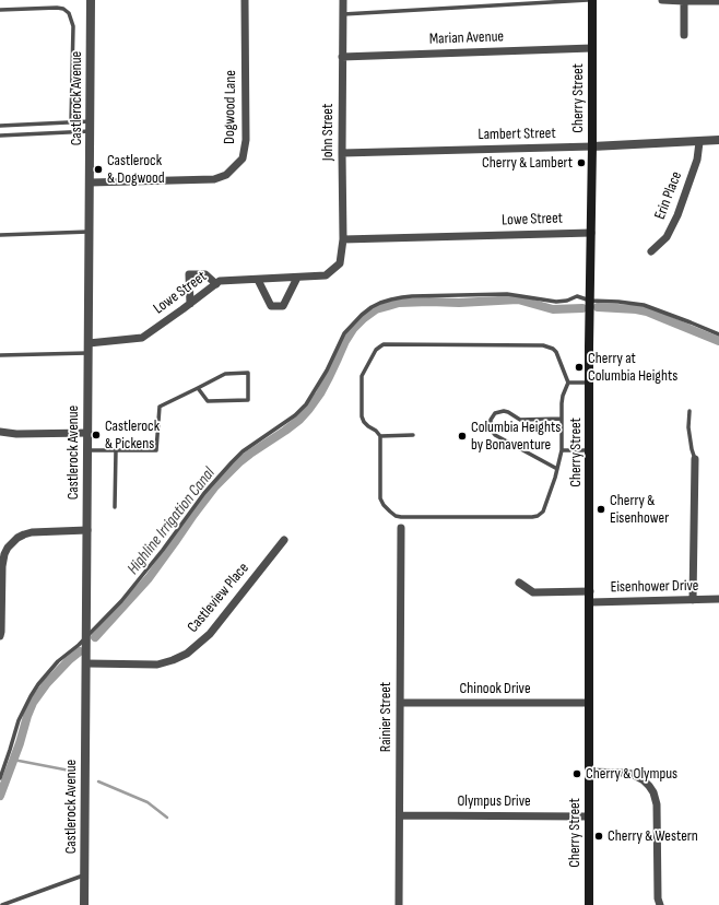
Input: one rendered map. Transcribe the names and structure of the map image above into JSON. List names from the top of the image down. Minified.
{"streets":{"main road":["Cherry Street"],"street":["Marian Avenue","Castlerock Avenue","Dogwood Lane","John Street","Lambert Street","Erin Place","Lowe Street","Eisenhower Drive","Castleview Place","Chinook Drive","Rainier Street","Olympus Drive"]},"crossings":[["Marian Avenue","Cherry Street"],["Marian Avenue","John Street"],["Castlerock Avenue","Dogwood Lane"],["Castlerock Avenue","Lowe Street"],["Castlerock Avenue","Castleview Place"],["Cherry Street","Lambert Street"],["Cherry Street","Lowe Street"],["Cherry Street","Eisenhower Drive"],["Cherry Street","Chinook Drive"],["Cherry Street","Olympus Drive"],["John Street","Lambert Street"],["John Street","Lowe Street"],["Lambert Street","Erin Place"],["Chinook Drive","Rainier Street"],["Rainier Street","Olympus Drive"]],"water":["Highline Irrigation Canal"],"places":["Cherry & Lambert","Castlerock & Dogwood","Cherry at Columbia Heights","Castlerock & Pickens","Columbia Heights by Bonaventure","Cherry & Eisenhower","Cherry & Olympus","Cherry & Western"]}
